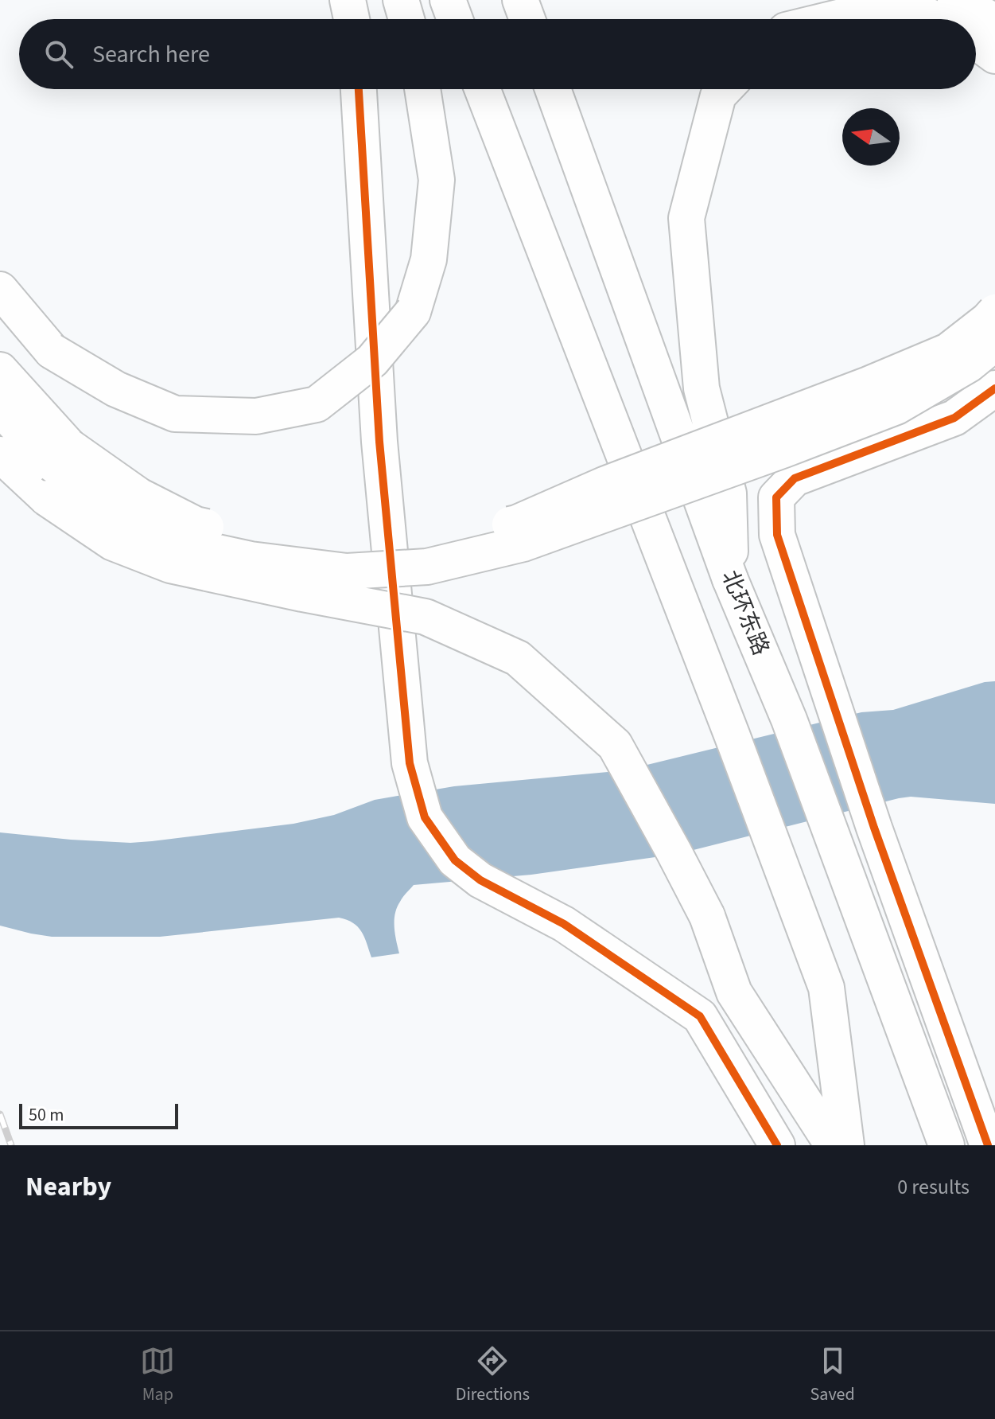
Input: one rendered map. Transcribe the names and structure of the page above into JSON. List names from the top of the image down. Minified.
{"streets":{"main road":["北环东路"]},"scale_bar":"50 m","north":"left","page":{"search":"Search here","scale":"50 m","heading":["Nearby","0 results"],"nav":["Map","Directions","Saved"]}}
